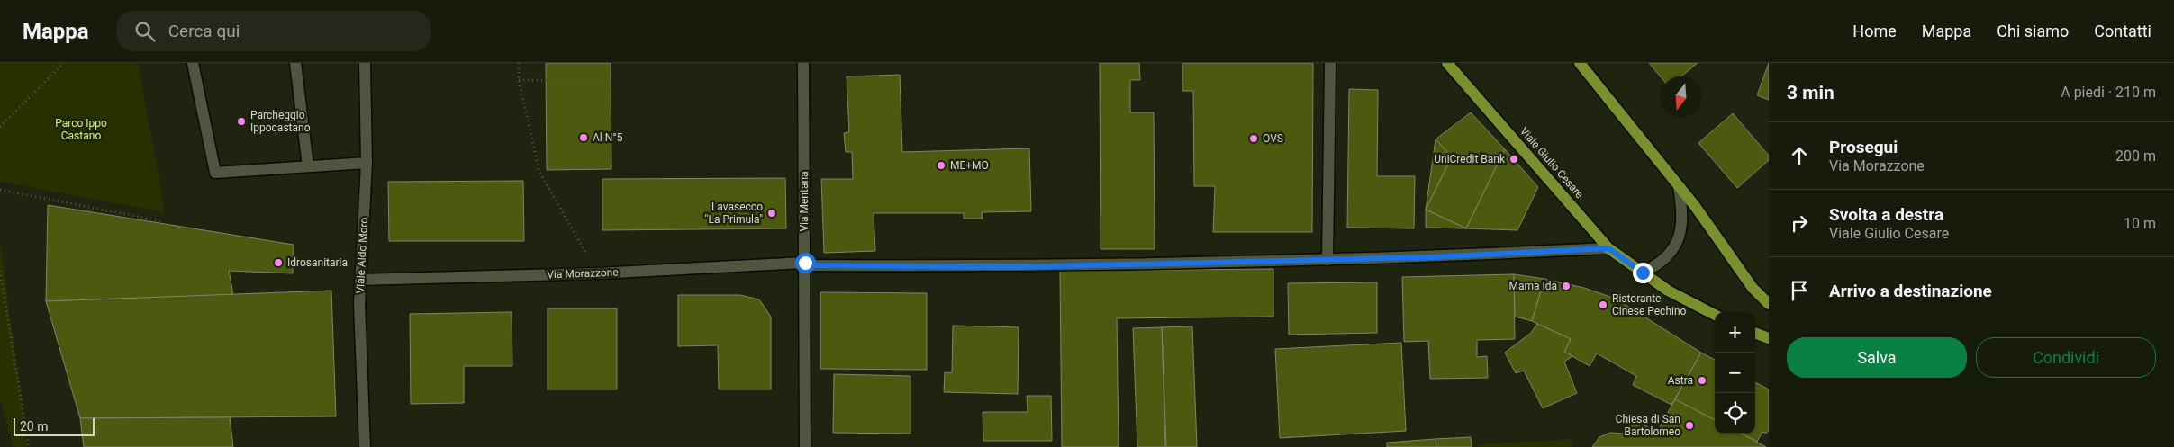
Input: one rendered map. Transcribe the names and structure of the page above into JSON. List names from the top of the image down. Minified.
{"streets":{"main road":["Viale Giulio Cesare"],"street":["Via Mentana","Viale Aldo Moro","Via Morazzone"]},"crossings":[["Viale Giulio Cesare","Via Morazzone"],["Via Mentana","Via Morazzone"],["Viale Aldo Moro","Via Morazzone"]],"parks":["Parco Ippo Castano"],"places":["Parcheggio Ippocastano","Al N°5","OVS","UniCredit Bank","ME+MO","Lavasecco \"La Primula\"","Idrosanitaria","Mama Ida","Ristorante Cinese Pechino","Astra","Chiesa di San Bartolomeo"],"scale_bar":"20 m","north":"bottom","page":{"header":"Mappa","search":"Cerca qui","nav":["Home","Mappa","Chi siamo","Contatti"],"heading":["3 min","A piedi · 210 m"],"list":[["Prosegui","Via Morazzone","200 m"],["Svolta a destra","Viale Giulio Cesare","10 m"],"Arrivo a destinazione"],"map_buttons":["+","−"],"buttons":["Salva","Condividi"],"scale":"20 m"}}
